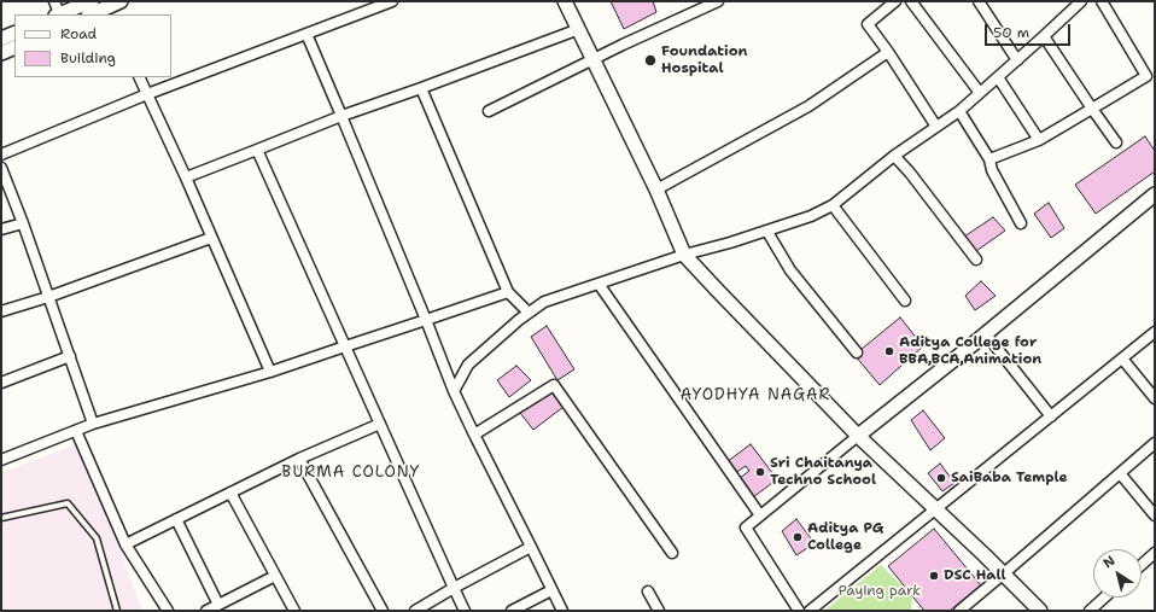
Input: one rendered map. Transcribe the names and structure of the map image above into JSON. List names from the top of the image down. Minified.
{"districts":["AYODHYA NAGAR","BURMA COLONY"],"parks":["Paying park"],"places":["Foundation Hospital","Aditya College for BBA,BCA,Animation","Sri Chaitanya Techno School","SaiBaba Temple","Aditya PG College","DSC Hall"],"legend":["Road","Building"],"scale_bar":"50 m","north":"top left"}
